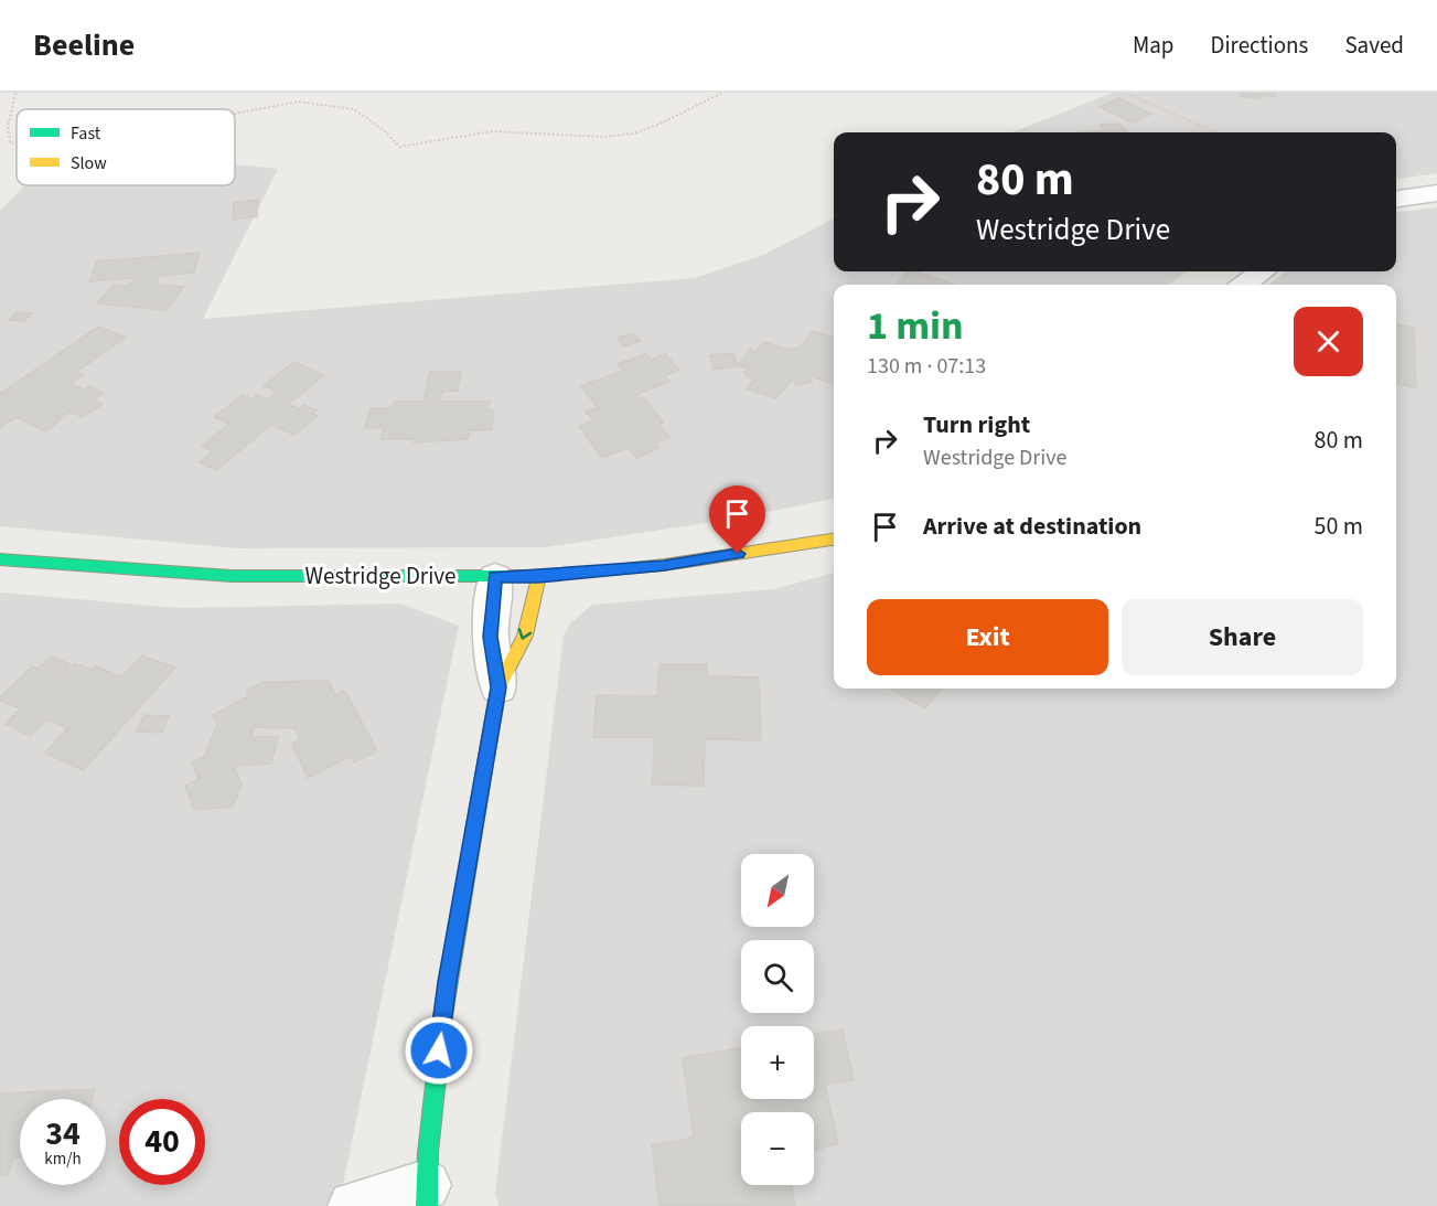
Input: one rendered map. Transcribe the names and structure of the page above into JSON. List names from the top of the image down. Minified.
{"streets":{"street":["Westridge Drive"]},"legend":["Fast","Slow"],"north":"bottom left","page":{"header":"Beeline","nav":["Map","Directions","Saved"],"turn":["80 m","Westridge Drive"],"heading":["1 min","130 m · 07:13"],"list":[{"name":"Turn right","note":"Westridge Drive","value":"80 m"},{"name":"Arrive at destination","value":"50 m"}],"buttons":["Exit","Share"],"map_buttons":["+","−"],"speed":"34 km/h","limit":"40"}}
